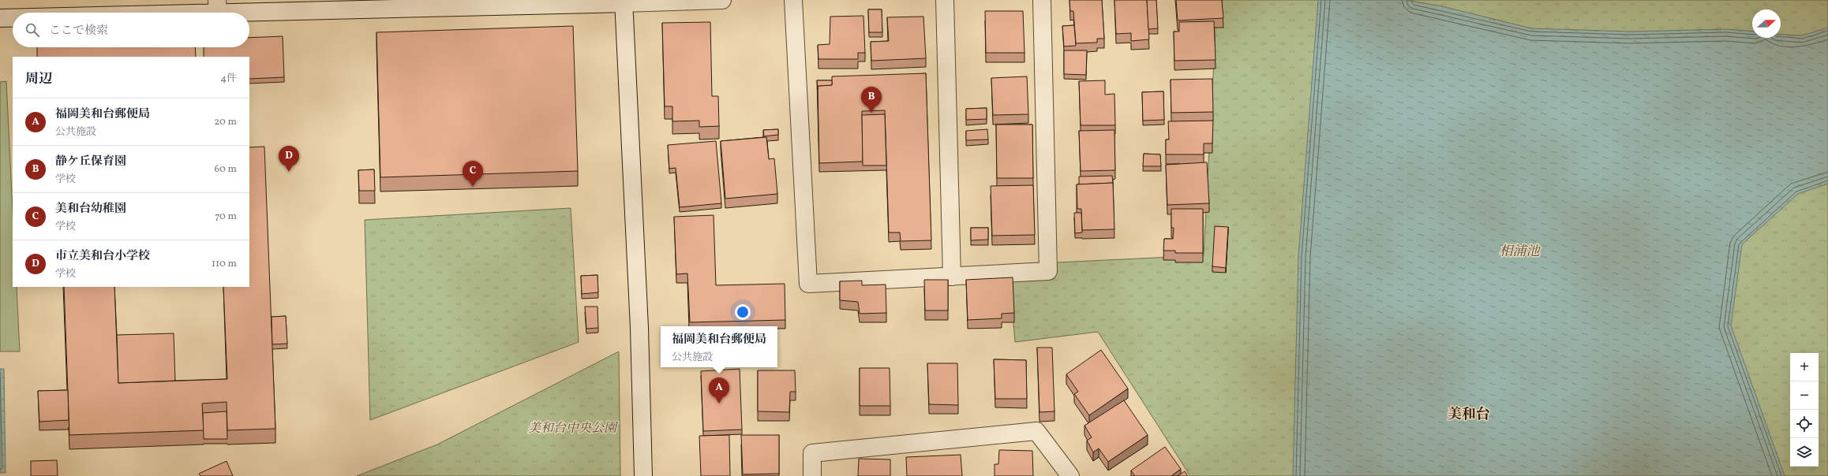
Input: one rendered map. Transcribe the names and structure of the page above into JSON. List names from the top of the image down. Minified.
{"districts":["美和台"],"water":["相浦池"],"parks":["美和台中央公園"],"north":"right","page":{"search":"ここで検索","heading":["周辺","4件"],"pins":["B","D","C","A"],"list":[{"mark":"A","name":"福岡美和台郵便局","note":"公共施設","value":"20 m"},{"mark":"B","name":"静ケ丘保育園","note":"学校","value":"60 m"},{"mark":"C","name":"美和台幼稚園","note":"学校","value":"70 m"},{"mark":"D","name":"市立美和台小学校","note":"学校","value":"110 m"}],"popup":["福岡美和台郵便局","公共施設"],"map_buttons":["+","−"]}}
